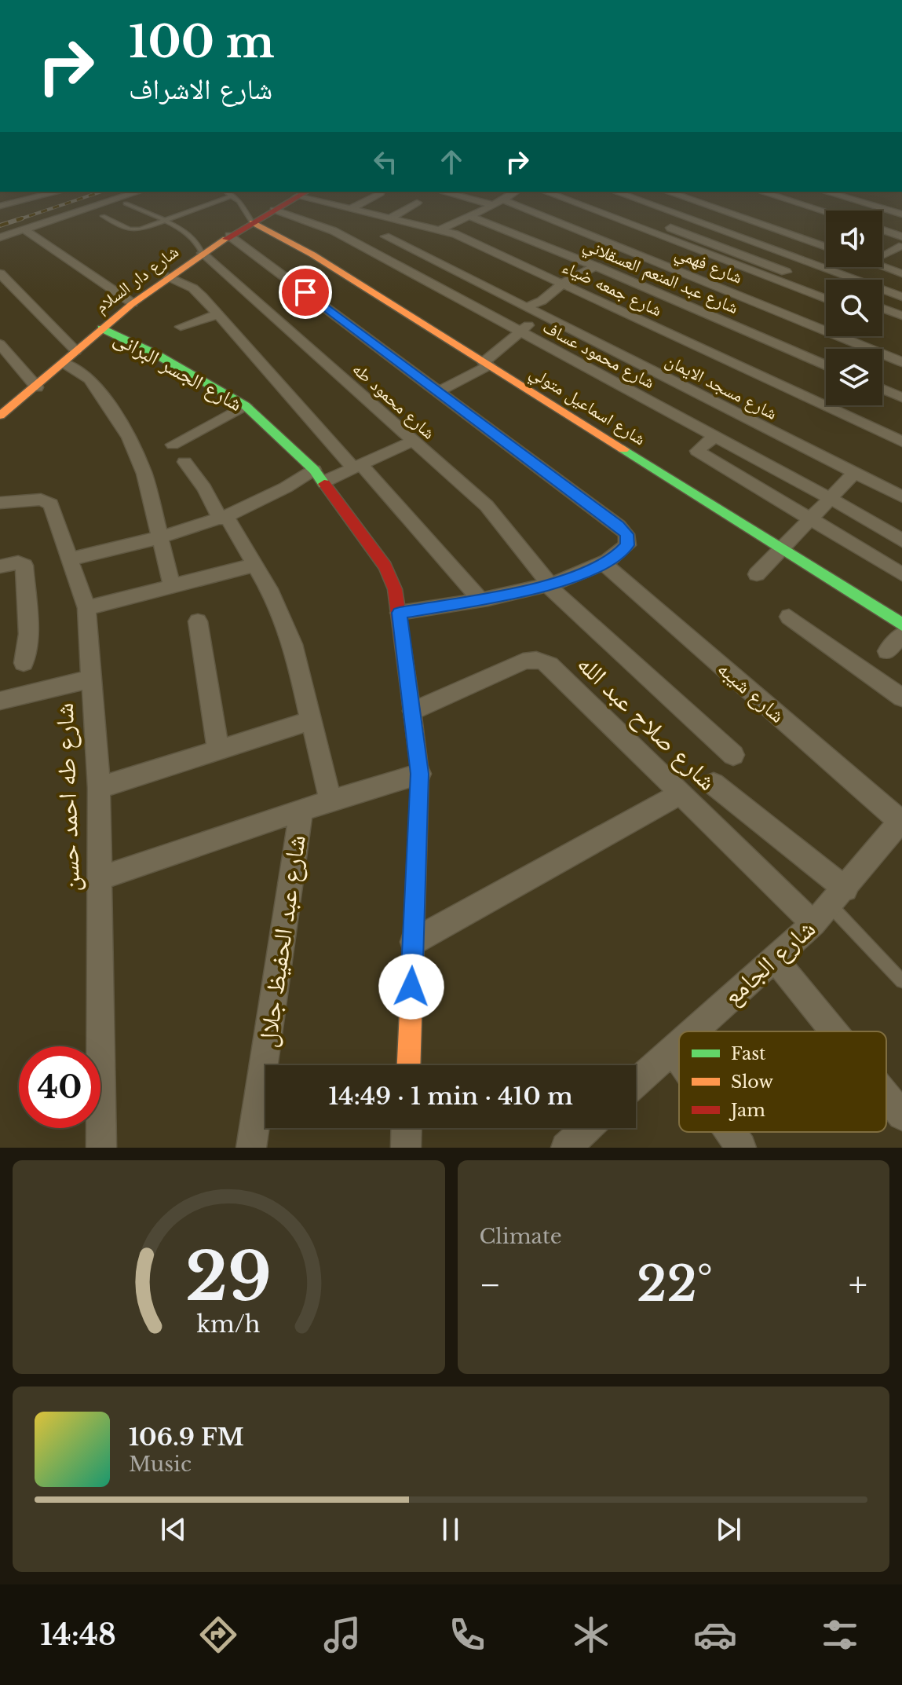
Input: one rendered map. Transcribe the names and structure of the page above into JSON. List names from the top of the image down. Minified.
{"streets":{"street":["شارع فهمي","شارع عبد المنعم العسقلاني","شارع دار السلام","شارع جمعه ضياء","شارع محمود عساف","شارع الجسر البرانى","شارع مسجد الايمان","شارع محمود طه","شارع اسماعيل متولي","شارع شيبه","شارع صلاح عبد الله","شارع طه احمد حسن","شارع عبد الحفيظ جلال","شارع الجامع"]},"crossings":[["شارع فهمي","شارع عبد المنعم العسقلاني"],["شارع دار السلام","شارع جمعه ضياء"],["شارع دار السلام","شارع محمود عساف"],["شارع دار السلام","شارع الجسر البرانى"],["شارع دار السلام","شارع محمود طه"],["شارع دار السلام","شارع اسماعيل متولي"],["شارع الجسر البرانى","شارع صلاح عبد الله"],["شارع شيبه","شارع الجامع"],["شارع صلاح عبد الله","شارع الجامع"]],"legend":["Fast","Slow","Jam"],"page":{"turn":["100 m","شارع الاشراف"],"limit":"40","trip":"14:49 · 1 min · 410 m","tile":"Climate","heat":["−","22°","+"],"song":["106.9 FM","Music"],"tabs":"14:48","gauge":["29","km/h"]}}
